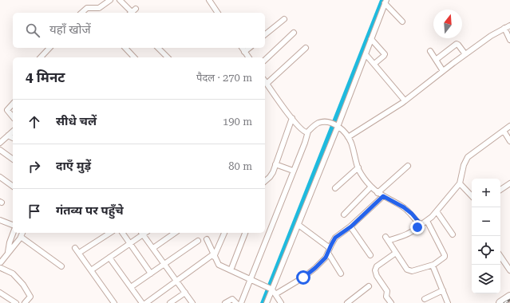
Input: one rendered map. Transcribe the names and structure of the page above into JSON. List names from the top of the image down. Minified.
{"north":"top","page":{"search":"यहाँ खोजें","heading":["4 मिनट","पैदल · 270 m"],"list":[["सीधे चलें","190 m"],["दाएँ मुड़ें","80 m"],"गंतव्य पर पहुँचे"],"map_buttons":["+","−"]}}
